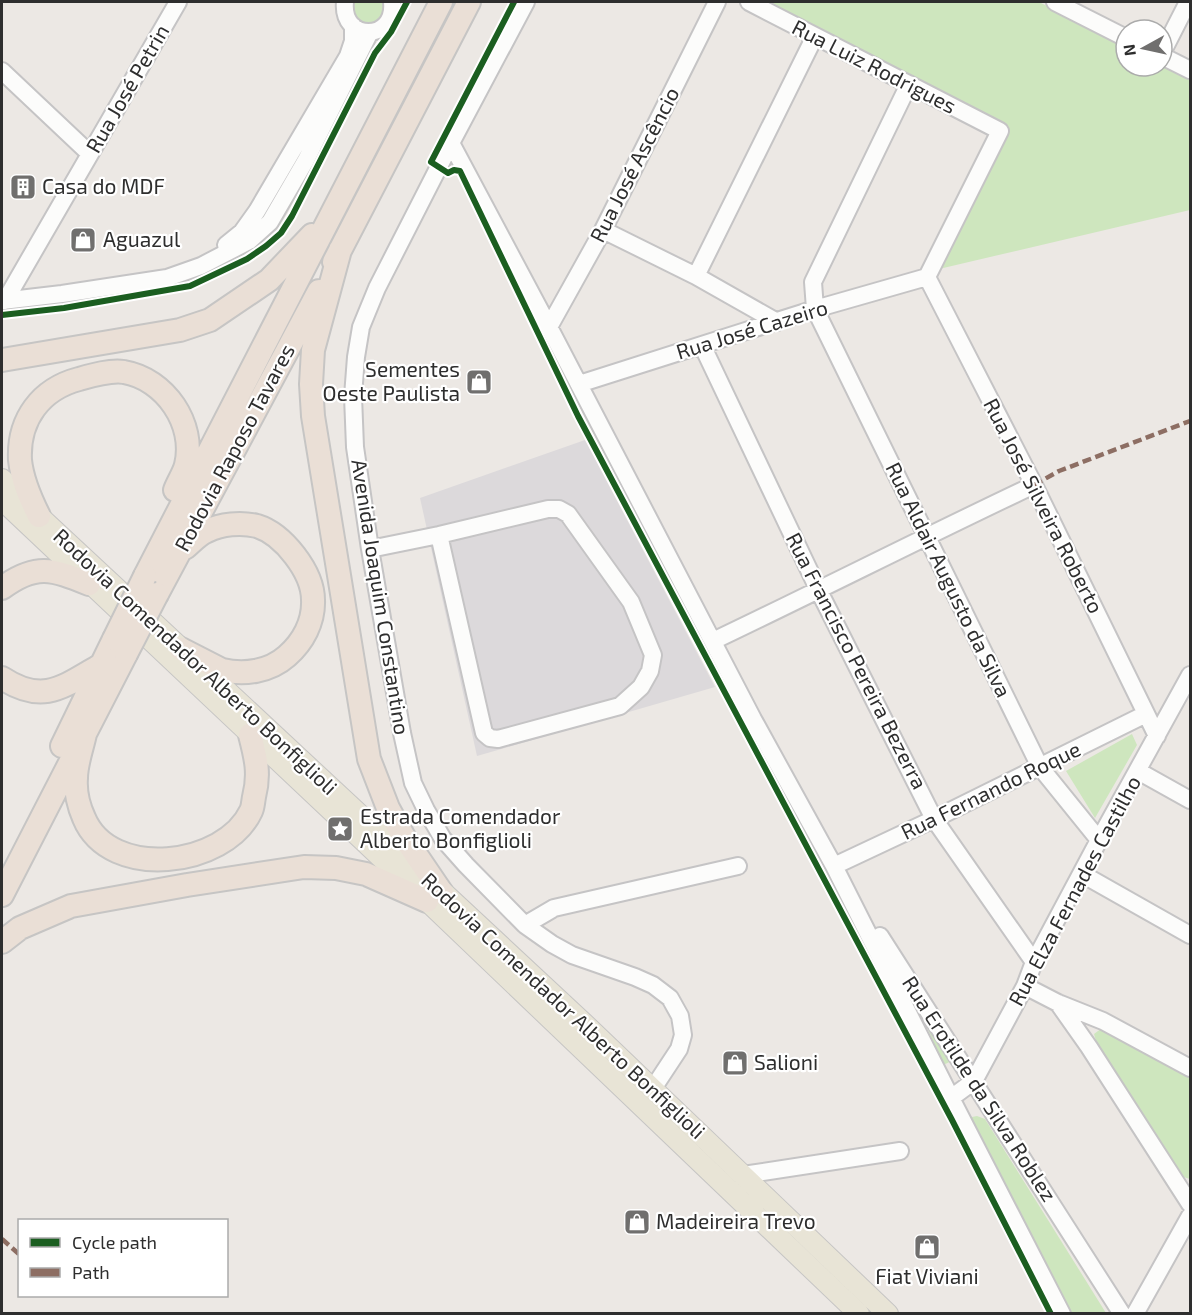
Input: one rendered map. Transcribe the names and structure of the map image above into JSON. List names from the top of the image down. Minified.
{"streets":{"highway":["Rodovia Raposo Tavares"],"main road":["Rodovia Comendador Alberto Bonfiglioli"],"street":["Rua Luiz Rodrigues","Rua José Petrin","Rua José Ascêncio","Rua José Cazeiro","Rua José Silveira Roberto","Rua Aldair Augusto da Silva","Avenida Joaquim Constantino","Rua Francisco Pereira Bezerra","Rua Fernando Roque","Rua Elza Fernades Castilho","Rua Erotilde da Silva Roblez"]},"crossings":[["Rua Luiz Rodrigues","Rua José Cazeiro"],["Rua Luiz Rodrigues","Rua José Silveira Roberto"],["Rua José Cazeiro","Rua José Silveira Roberto"],["Rua José Cazeiro","Rua Aldair Augusto da Silva"],["Rua José Cazeiro","Rua Francisco Pereira Bezerra"],["Rua José Silveira Roberto","Rua Fernando Roque"],["Rua José Silveira Roberto","Rua Elza Fernades Castilho"],["Rua Aldair Augusto da Silva","Rua Fernando Roque"],["Rua Aldair Augusto da Silva","Rua Elza Fernades Castilho"],["Avenida Joaquim Constantino","Rodovia Comendador Alberto Bonfiglioli"],["Rua Francisco Pereira Bezerra","Rua Fernando Roque"],["Rua Francisco Pereira Bezerra","Rua Elza Fernades Castilho"],["Rua Fernando Roque","Rua Erotilde da Silva Roblez"],["Rua Elza Fernades Castilho","Rua Erotilde da Silva Roblez"]],"places":{"building":["Casa do MDF"],"shop":["Aguazul","Sementes Oeste Paulista","Salioni","Madeireira Trevo","Fiat Viviani"],"place":["Estrada Comendador Alberto Bonfiglioli"]},"legend":["Cycle path","Path"],"north":"left"}
